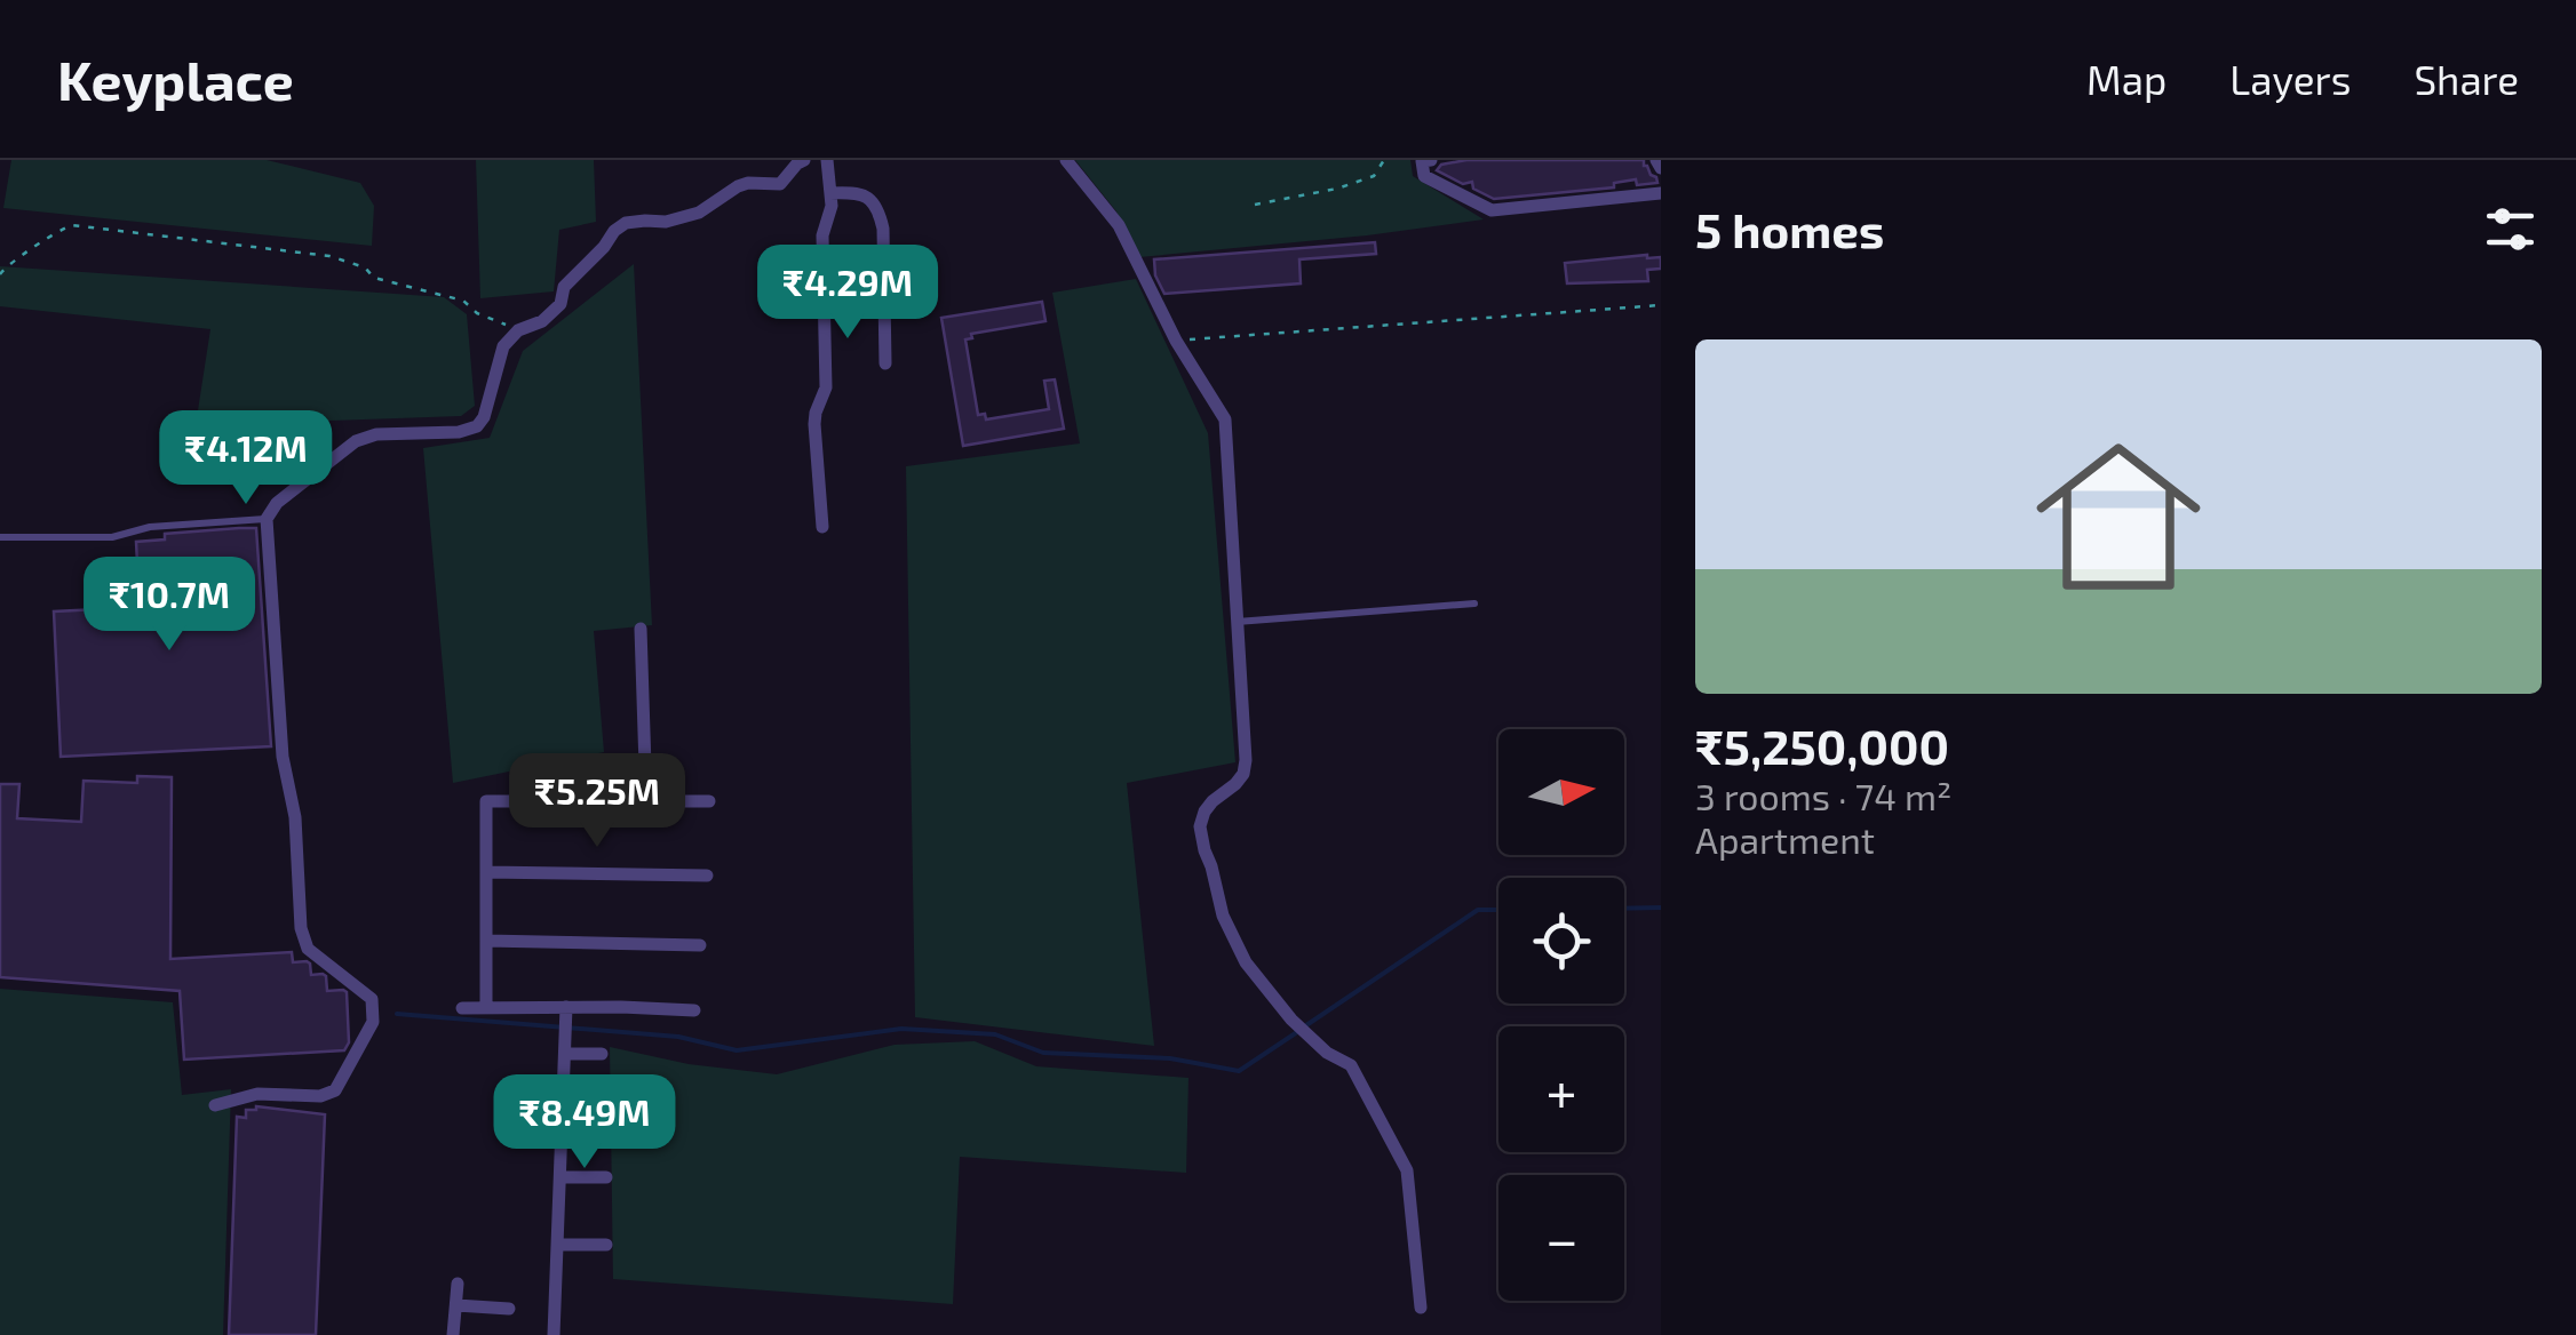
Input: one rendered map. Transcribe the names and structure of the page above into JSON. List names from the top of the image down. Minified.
{"north":"right","page":{"header":"Keyplace","nav":["Map","Layers","Share"],"heading":"5 homes","price":["₹4.29M","₹4.12M","₹10.7M","₹5.25M","₹8.49M"],"list":[{"name":"₹5,250,000","note":"3 rooms · 74 m² · Apartment"}],"map_buttons":["+","−"]}}
